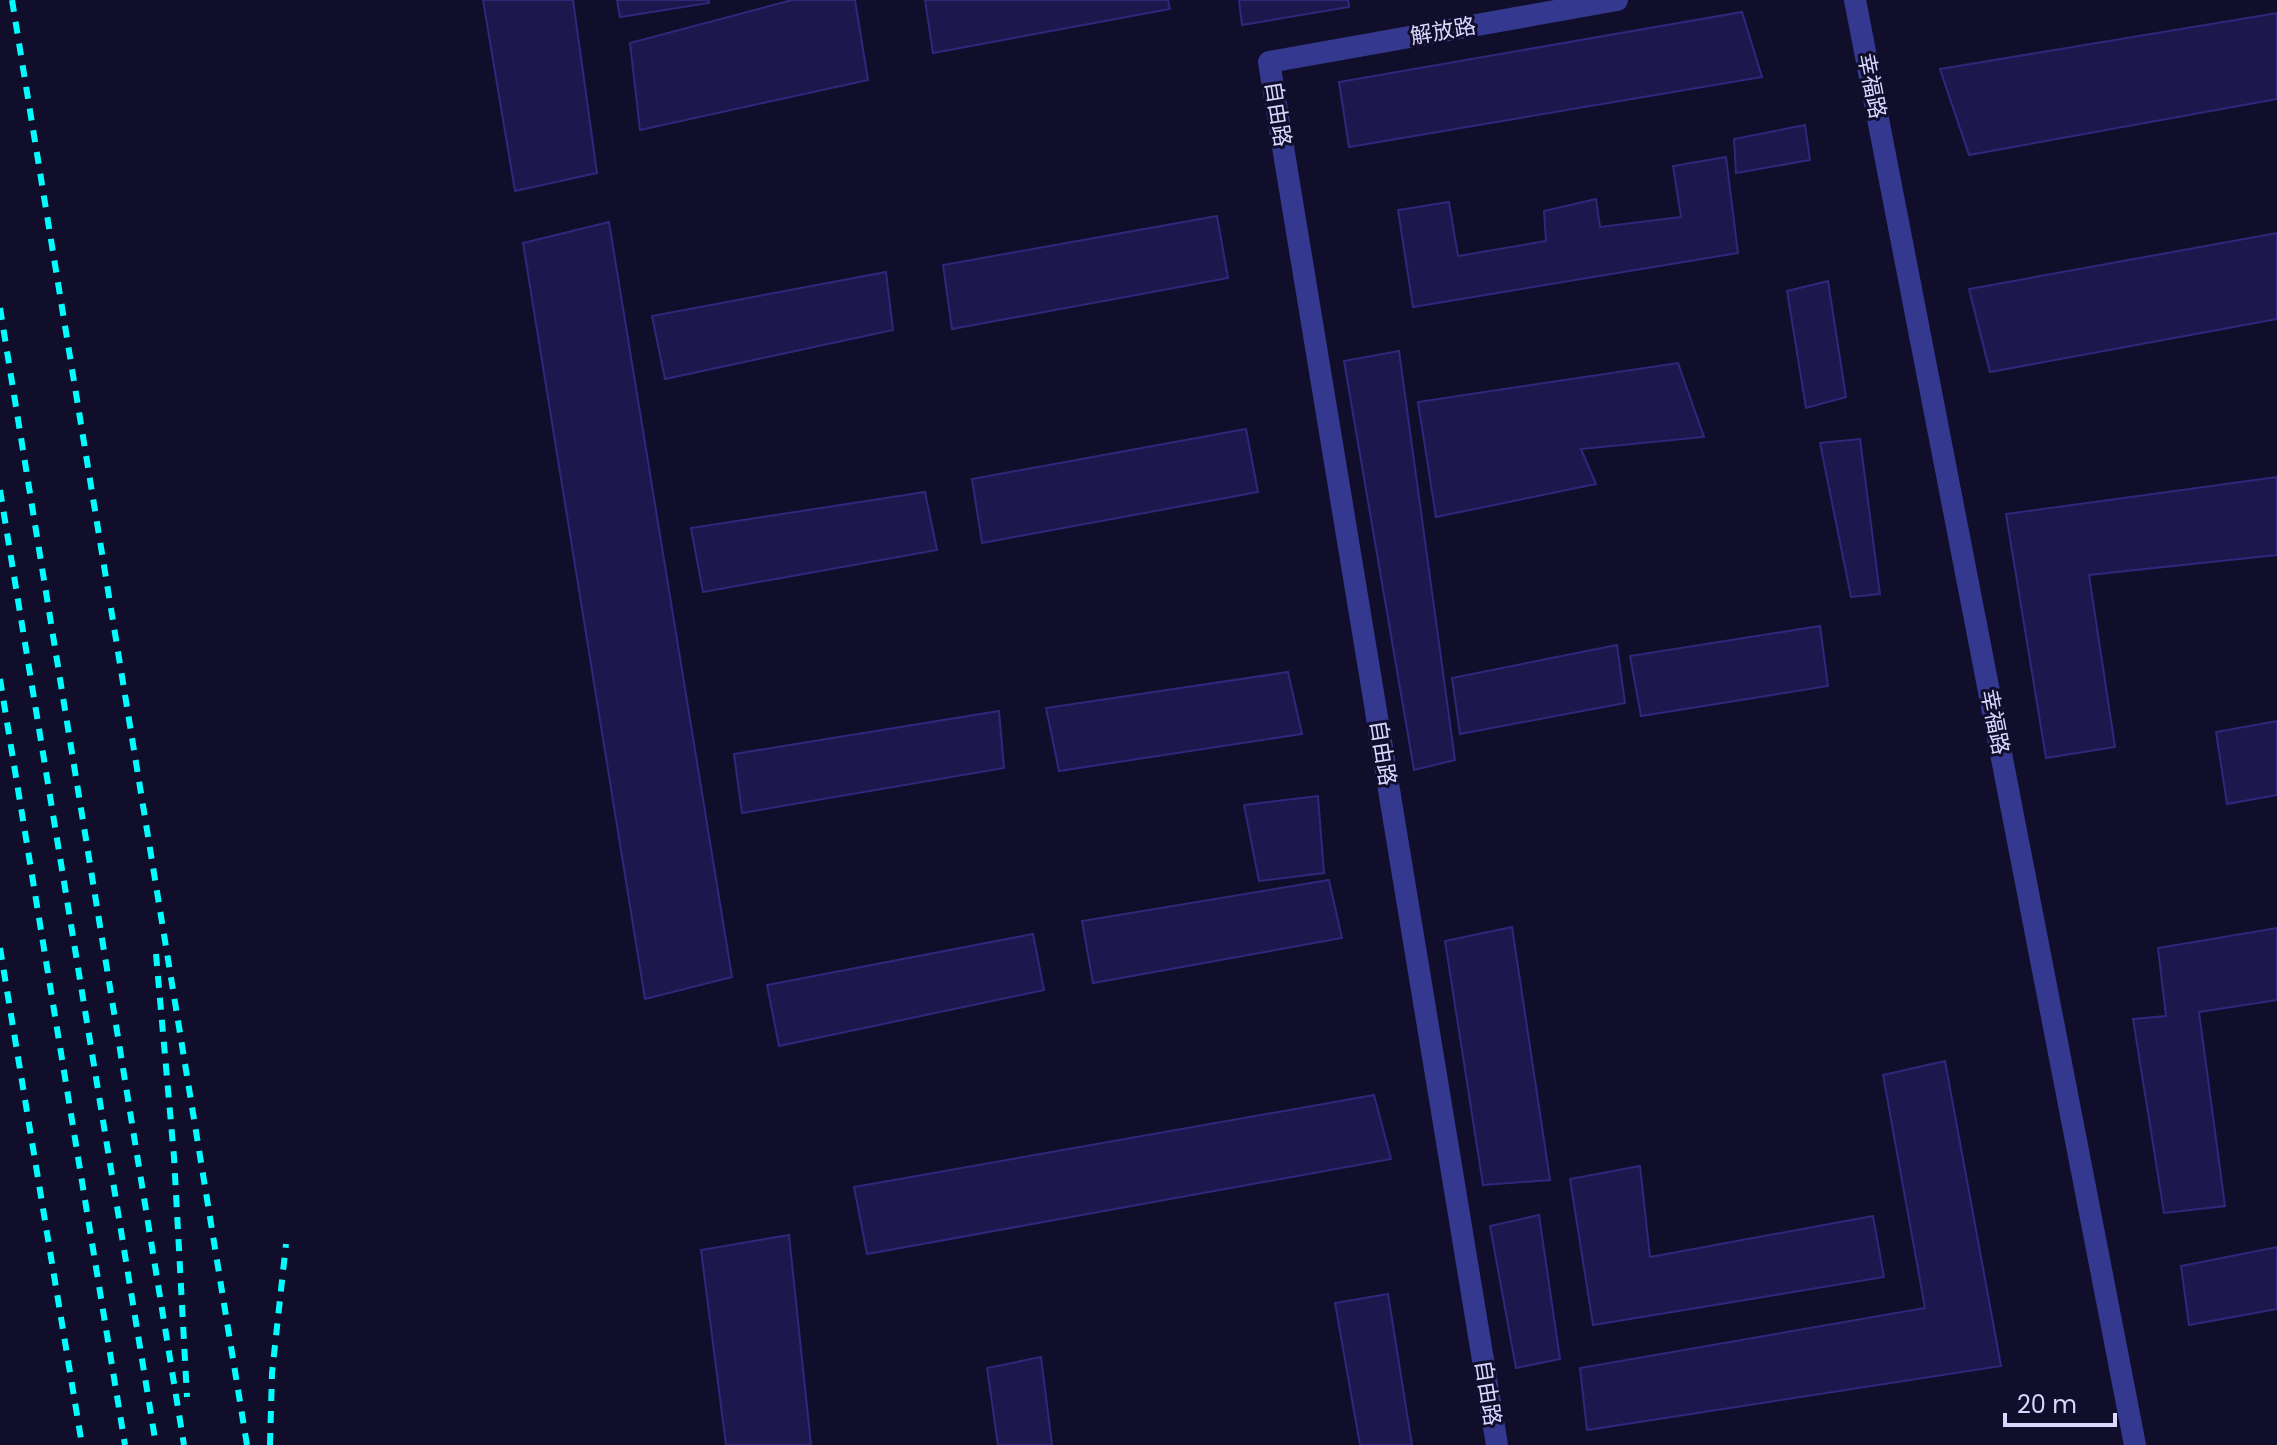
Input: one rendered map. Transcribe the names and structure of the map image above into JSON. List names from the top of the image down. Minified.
{"streets":{"street":["解放路","幸福路","自由路"]},"crossings":[["解放路","自由路"]],"scale_bar":"20 m"}
